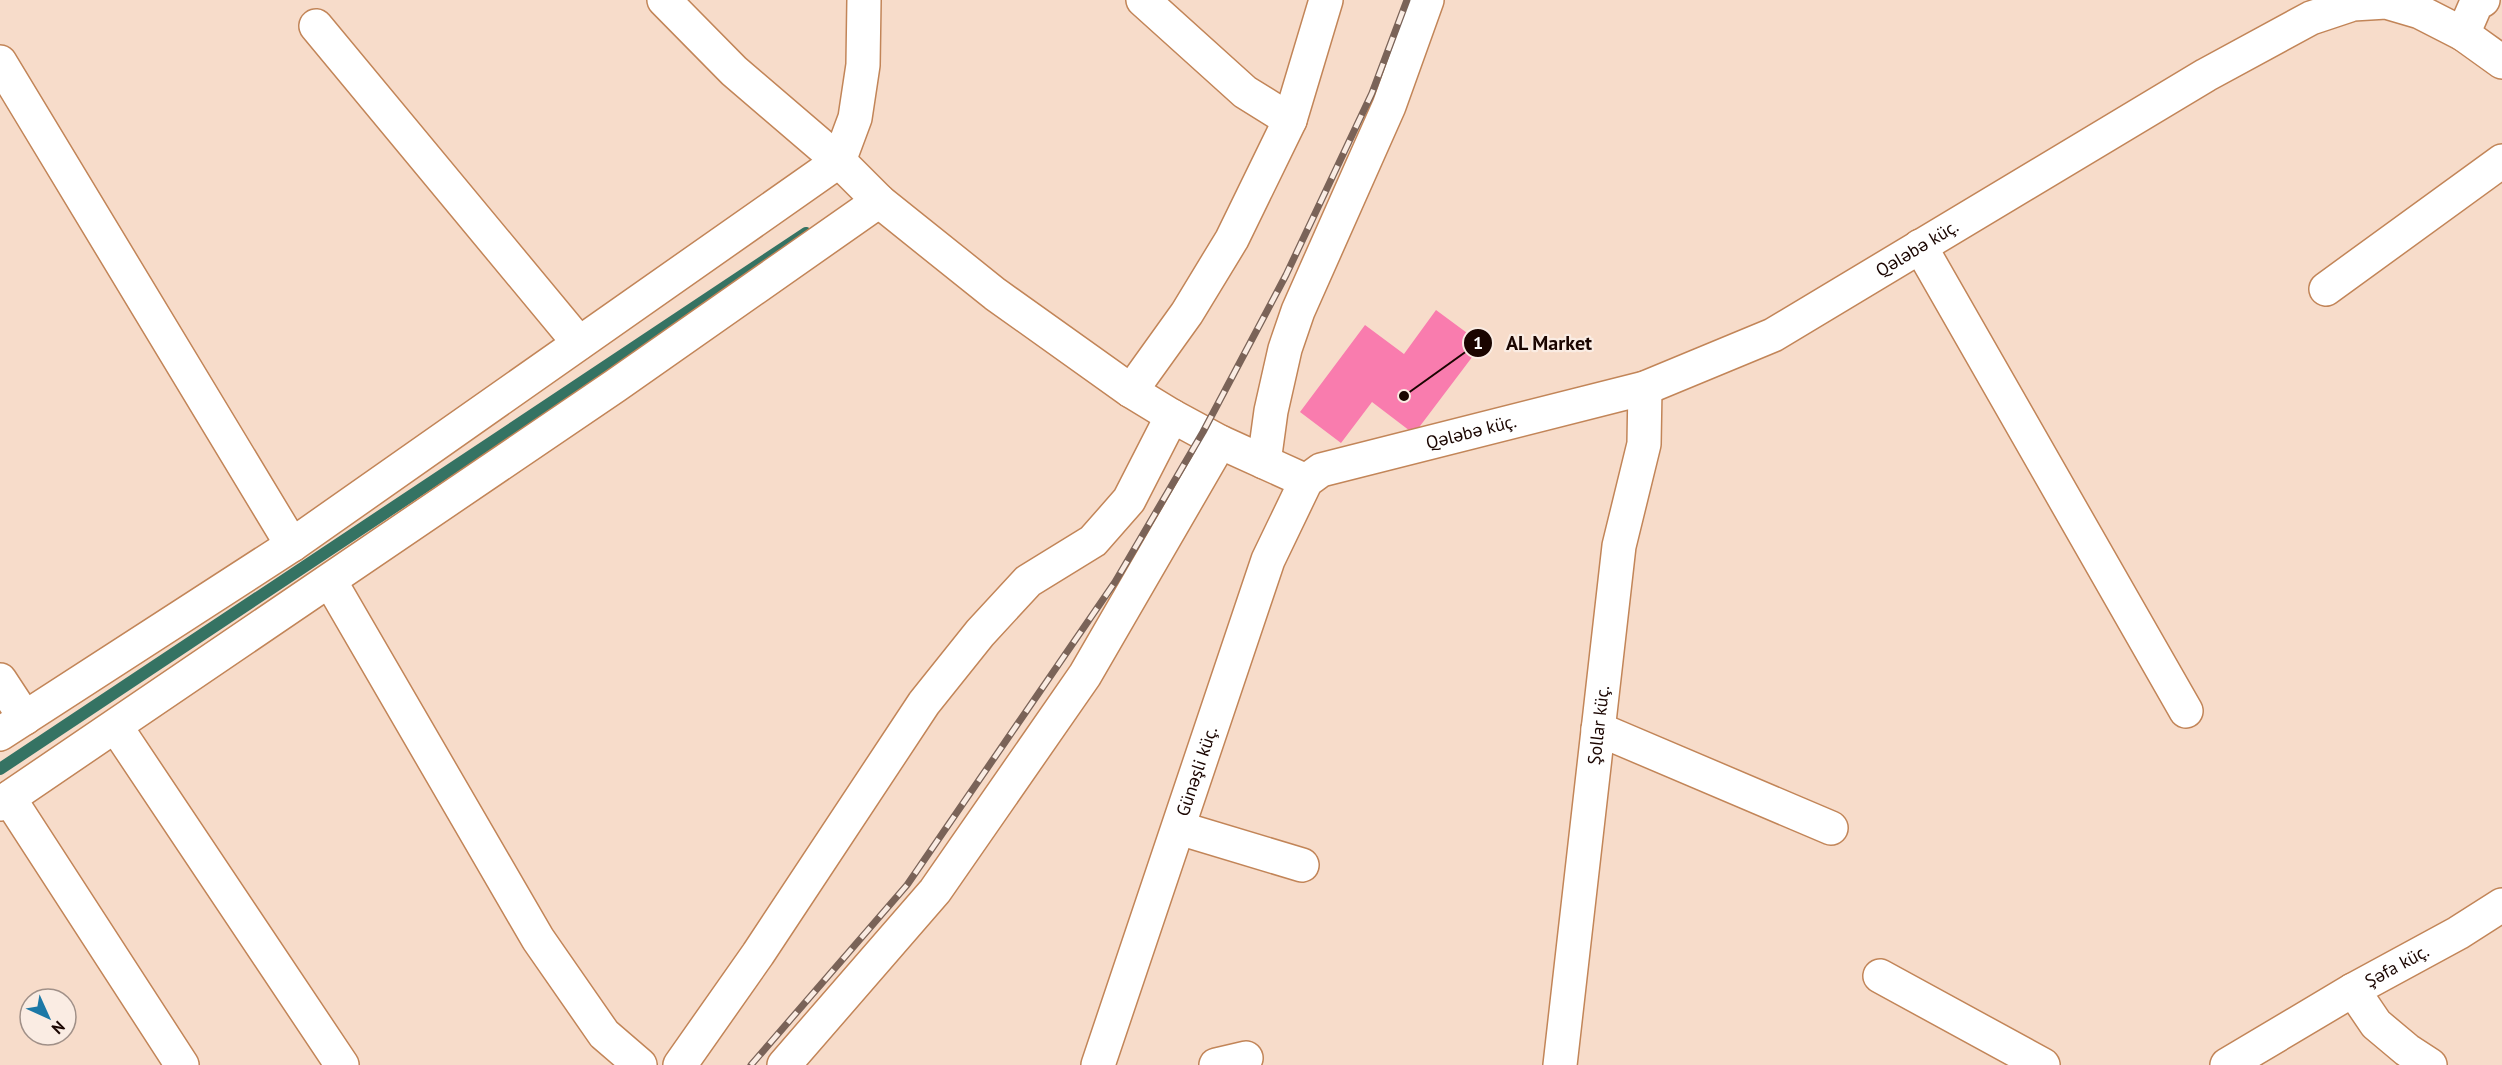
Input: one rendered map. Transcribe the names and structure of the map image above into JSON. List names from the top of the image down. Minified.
{"streets":{"street":["Qələbə küç.","Şollar küç.","Günəşli küç.","Şəfa küç."]},"crossings":[["Qələbə küç.","Şollar küç."],["Qələbə küç.","Günəşli küç."]],"places":["AL Market"],"north":"bottom right"}
